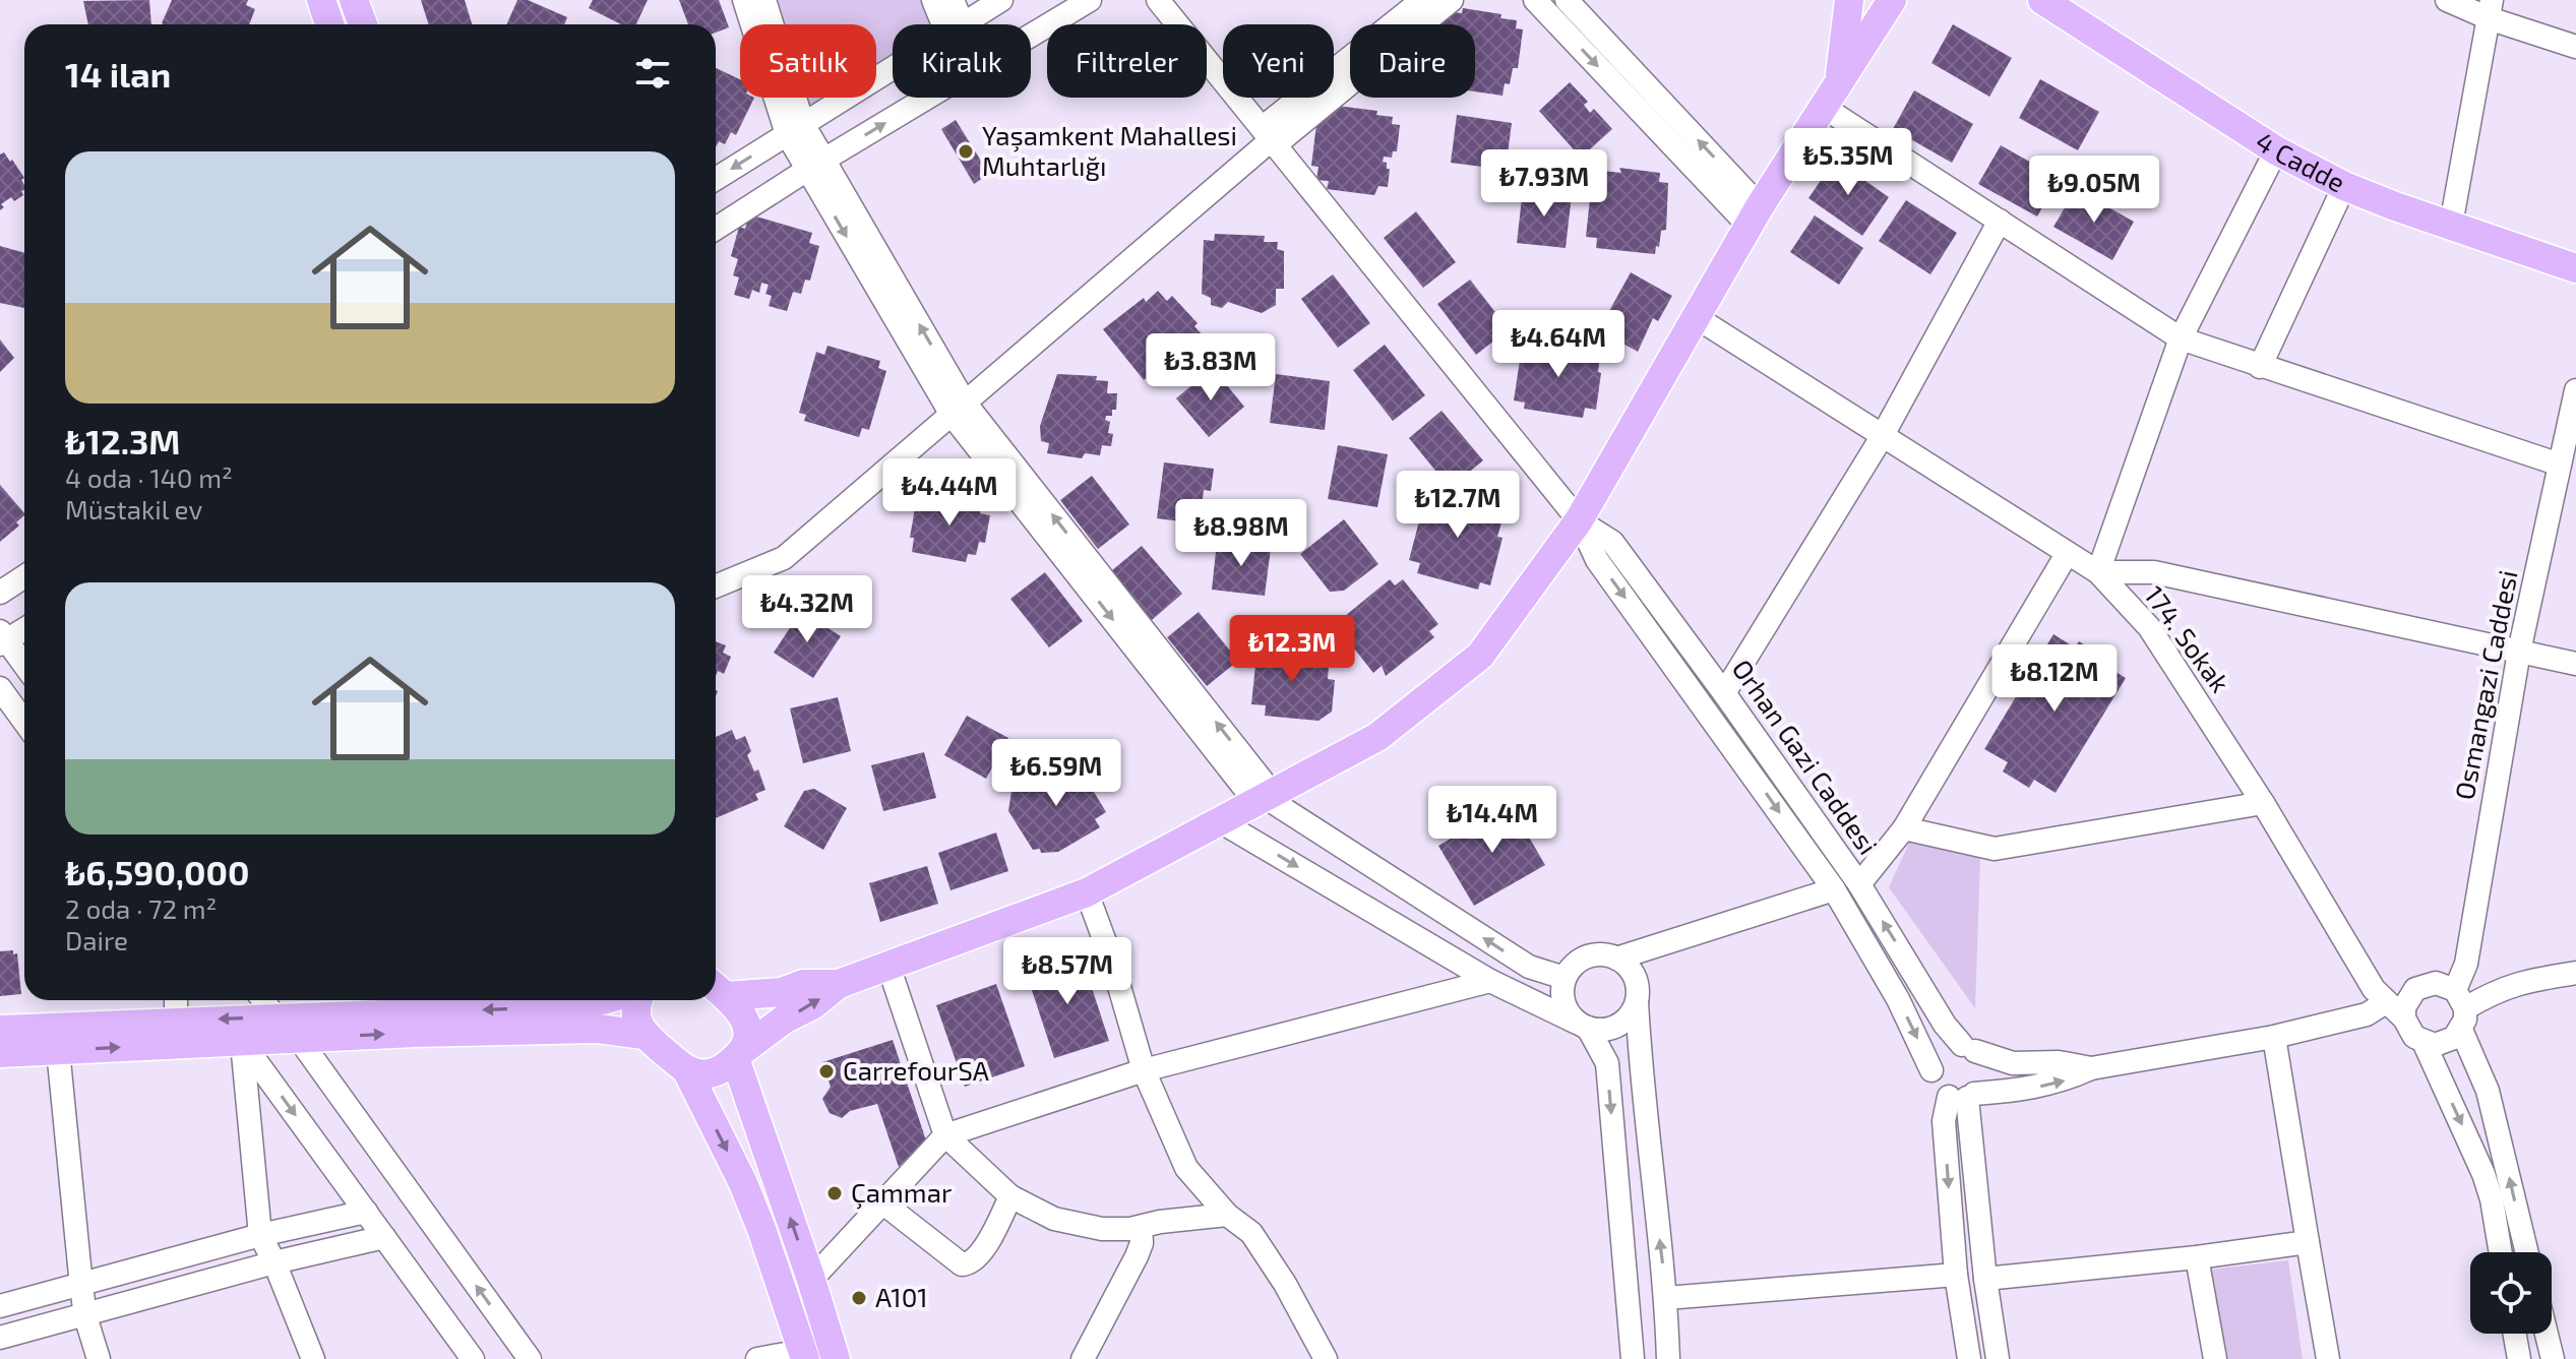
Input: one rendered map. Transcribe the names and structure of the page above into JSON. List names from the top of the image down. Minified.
{"streets":{"main road":["4 Cadde"],"street":["174. Sokak","Osmangazi Caddesi","Orhan Gazi Caddesi"]},"crossings":[["174. Sokak","Osmangazi Caddesi"]],"places":["Yaşamkent Mahallesi Muhtarlığı","CarrefourSA","Çammar","A101"],"page":{"chip":["Satılık","Kiralık","Filtreler","Yeni","Daire"],"heading":"14 ilan","list":[{"name":"₺12.3M","note":"4 oda · 140 m² · Müstakil ev"},{"name":"₺6,590,000","note":"2 oda · 72 m² · Daire"}],"price":["₺5.35M","₺7.93M","₺9.05M","₺4.64M","₺3.83M","₺4.44M","₺12.7M","₺8.98M","₺4.32M","₺12.3M","₺8.12M","₺6.59M","₺14.4M","₺8.57M"]}}
